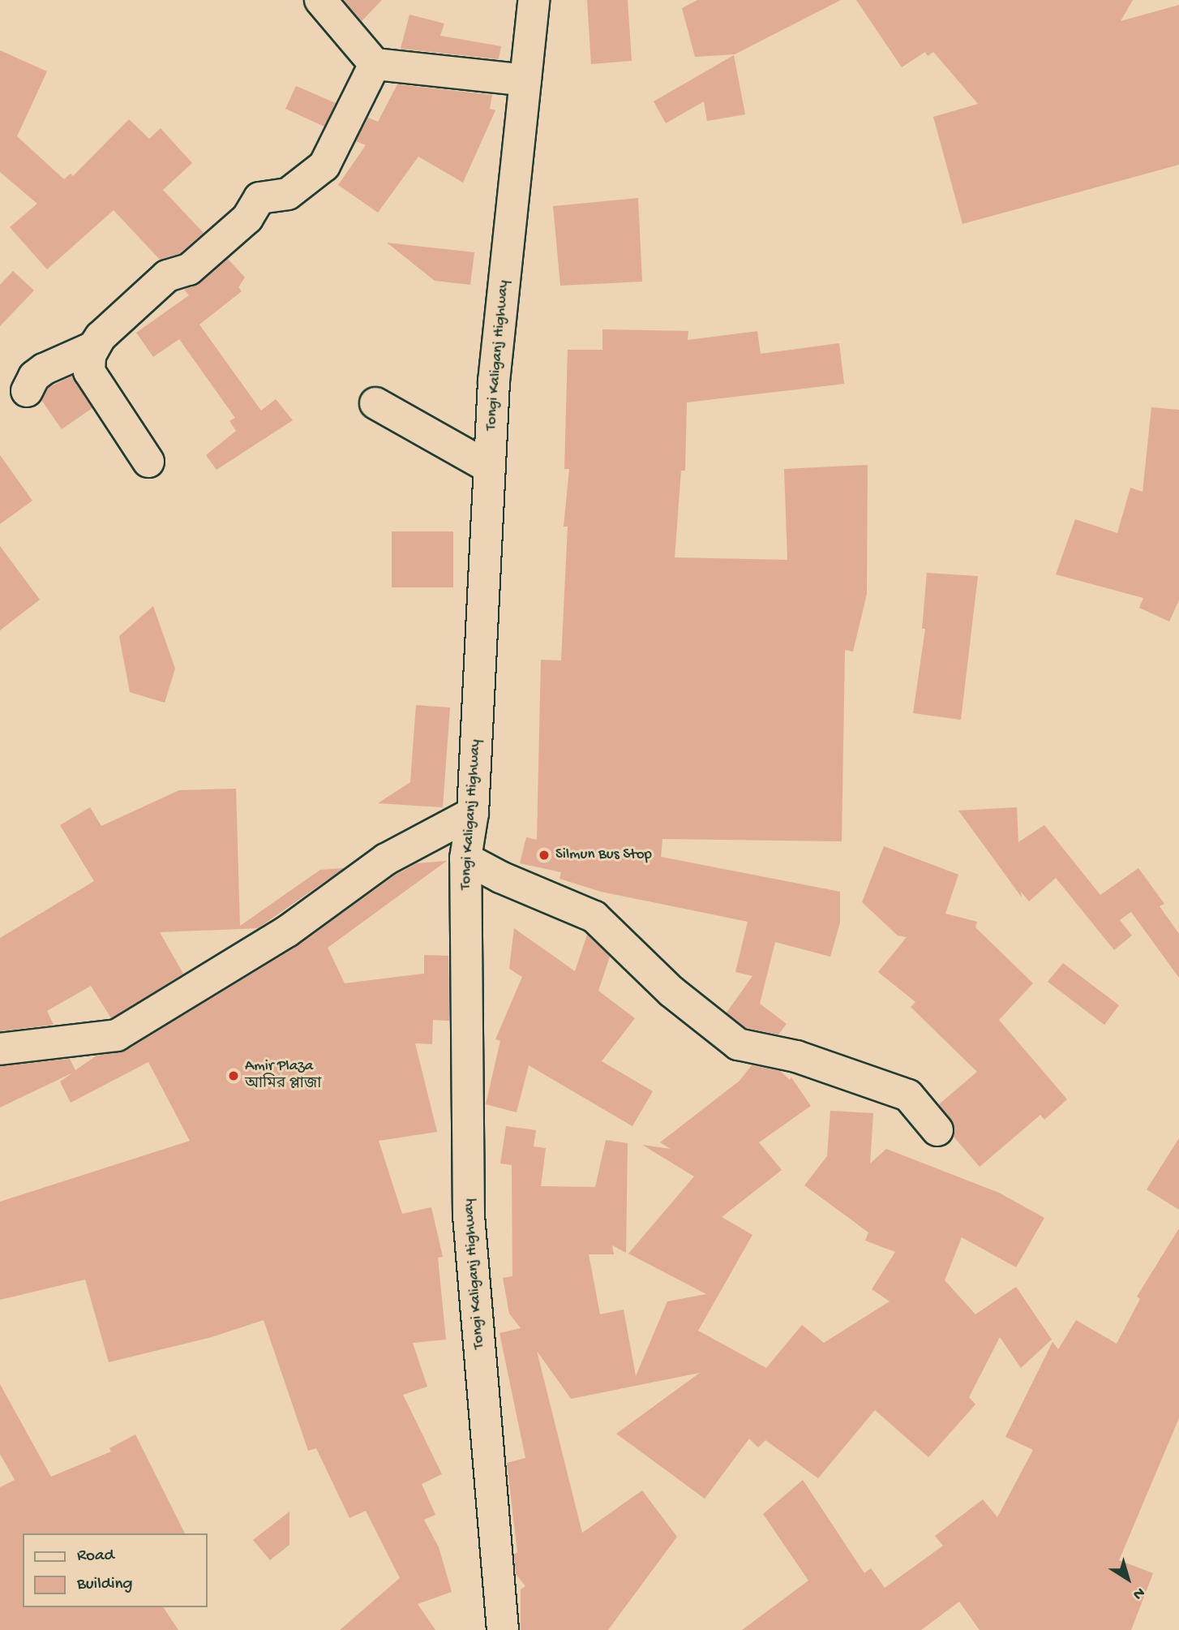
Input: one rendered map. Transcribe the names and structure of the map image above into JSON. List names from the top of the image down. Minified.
{"streets":{"street":["Tongi Kaliganj Highway"]},"places":["Silmun Bus Stop","Amir Plaza আমির প্লাজা"],"legend":["Road","Building"],"north":"bottom right"}
